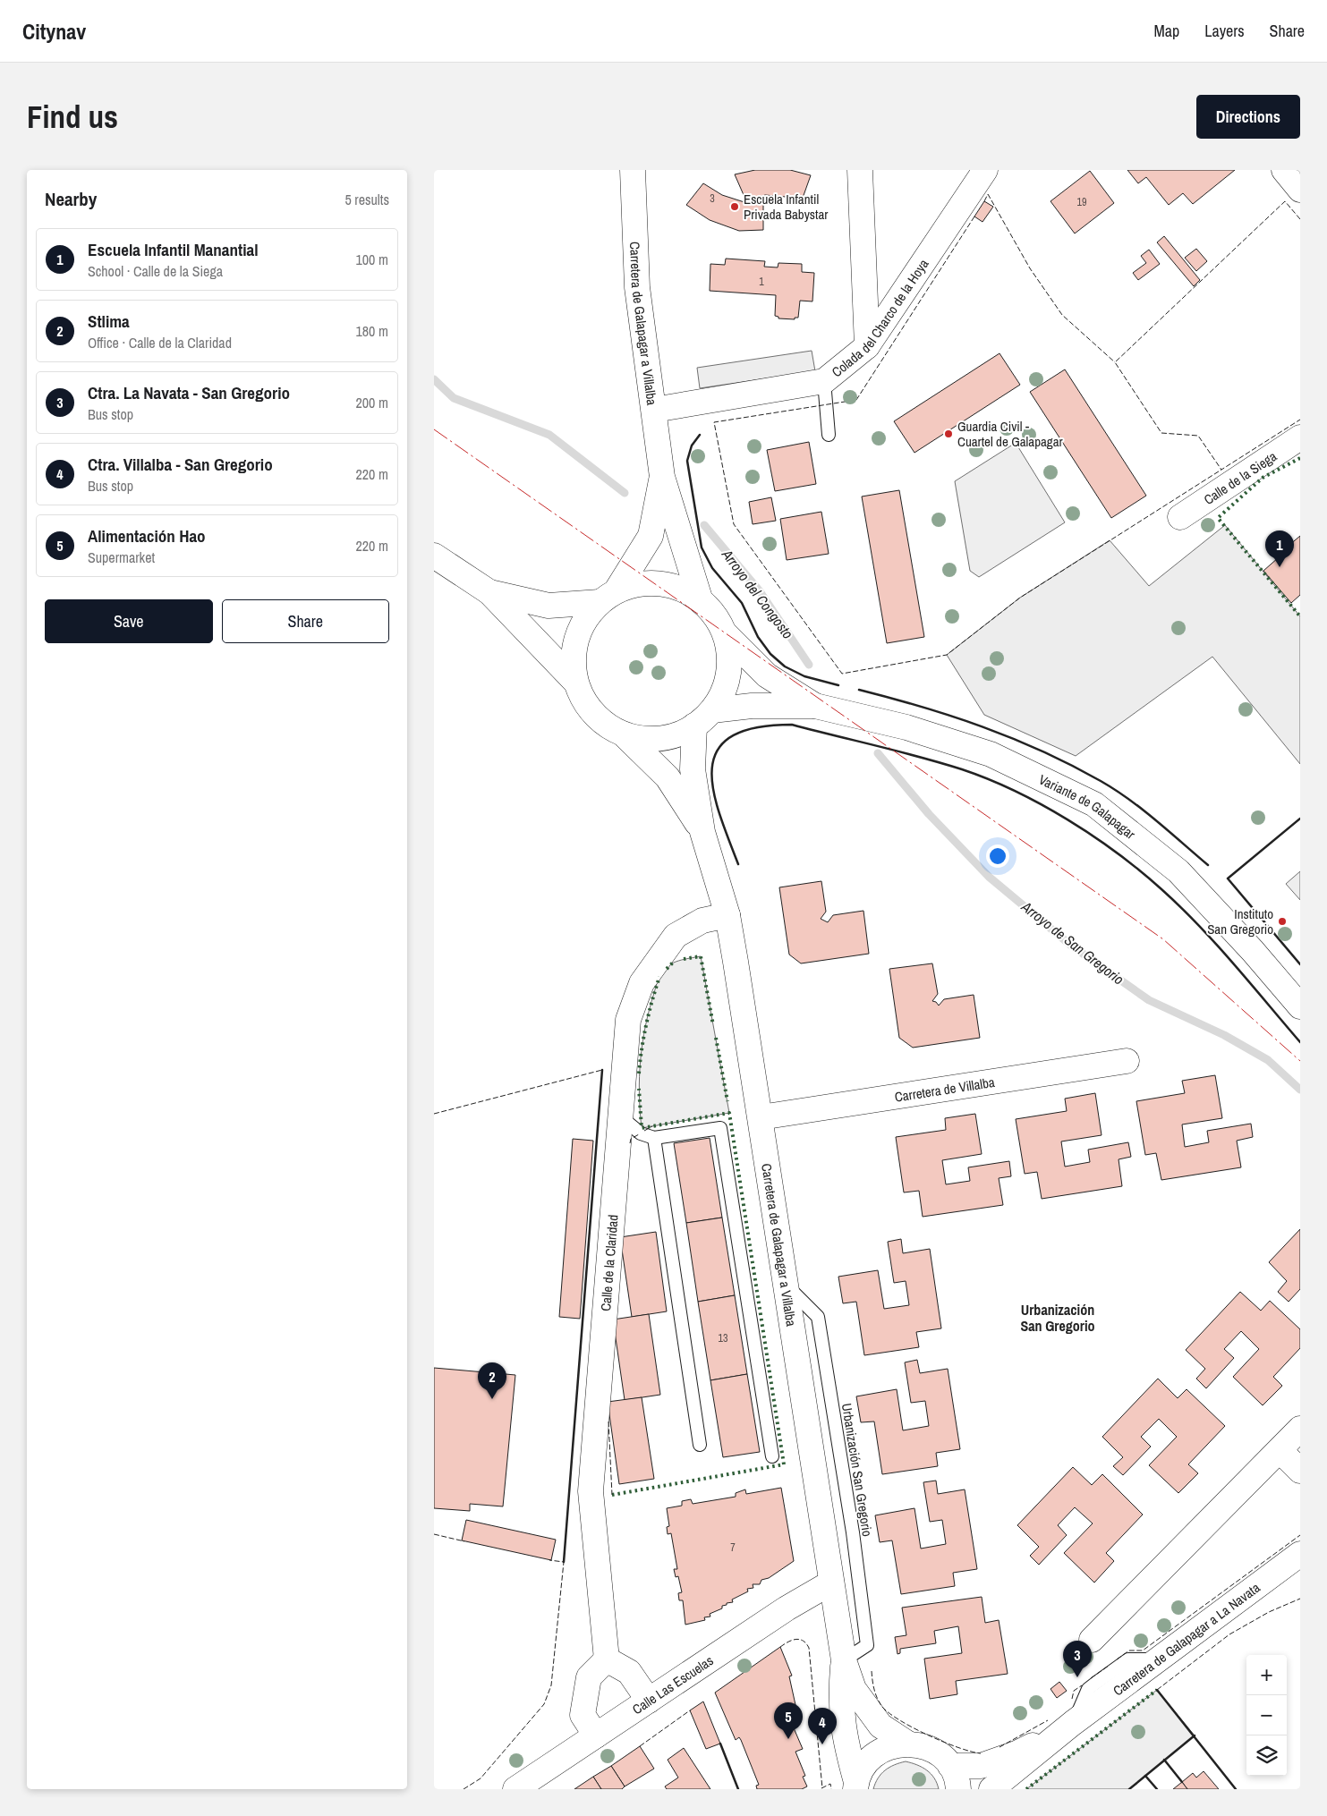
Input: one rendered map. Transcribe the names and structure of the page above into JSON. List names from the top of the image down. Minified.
{"streets":{"street":["Colada del Charco de la Hoya","Carretera de Galapagar a Villalba","Calle de la Siega","Variante de Galapagar","Carretera de Villalba","Calle de la Claridad","Carretera de Galapagar a La Navata","Calle Las Escuelas"],"lane":["Urbanización San Gregorio"]},"crossings":[["Colada del Charco de la Hoya","Carretera de Galapagar a Villalba"],["Carretera de Galapagar a Villalba","Carretera de Villalba"],["Carretera de Galapagar a Villalba","Calle de la Claridad"],["Carretera de Galapagar a Villalba","Urbanización San Gregorio"],["Carretera de Galapagar a Villalba","Calle Las Escuelas"]],"districts":["Urbanización San Gregorio"],"water":["Arroyo del Congosto","Arroyo de San Gregorio"],"places":["Escuela Infantil Privada Babystar","Guardia Civil - Cuartel de Galapagar","Instituto San Gregorio"],"house_numbers":["3","19","1","13","7"],"page":{"header":"Citynav","nav":["Map","Layers","Share"],"buttons":["Directions",["Save","Share"]],"title":"Find us","heading":["Nearby","5 results"],"list":[{"mark":"1","name":"Escuela Infantil Manantial","note":"School · Calle de la Siega","value":"100 m"},{"mark":"2","name":"Stlima","note":"Office · Calle de la Claridad","value":"180 m"},{"mark":"3","name":"Ctra. La Navata - San Gregorio","note":"Bus stop","value":"200 m"},{"mark":"4","name":"Ctra. Villalba - San Gregorio","note":"Bus stop","value":"220 m"},{"mark":"5","name":"Alimentación Hao","note":"Supermarket","value":"220 m"}],"pins":["1","2","3","5","4"],"map_buttons":["+","−"]}}
